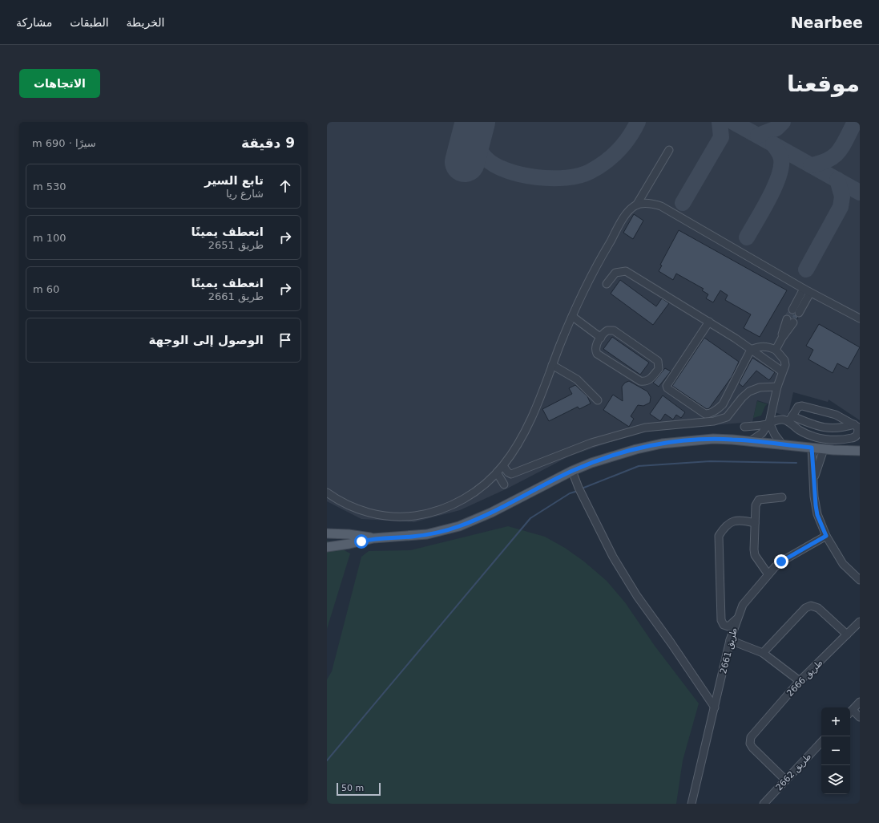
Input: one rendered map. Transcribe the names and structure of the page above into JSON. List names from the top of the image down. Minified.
{"streets":{"street":["طريق 2661","طريق 2666","طريق 2662"]},"crossings":[["طريق 2666","طريق 2662"]],"scale_bar":"50 m","page":{"header":"Nearbee","nav":["الخريطة","الطبقات","مشاركة"],"buttons":"الاتجاهات","title":"موقعنا","heading":["9 دقيقة","سيرًا · 690 m"],"list":[["تابع السير","شارع ريا","530 m"],["انعطف يمينًا","طريق 2651","100 m"],["انعطف يمينًا","طريق 2661","60 m"],"الوصول إلى الوجهة"],"map_buttons":["+","−"],"scale":"50 m"}}
